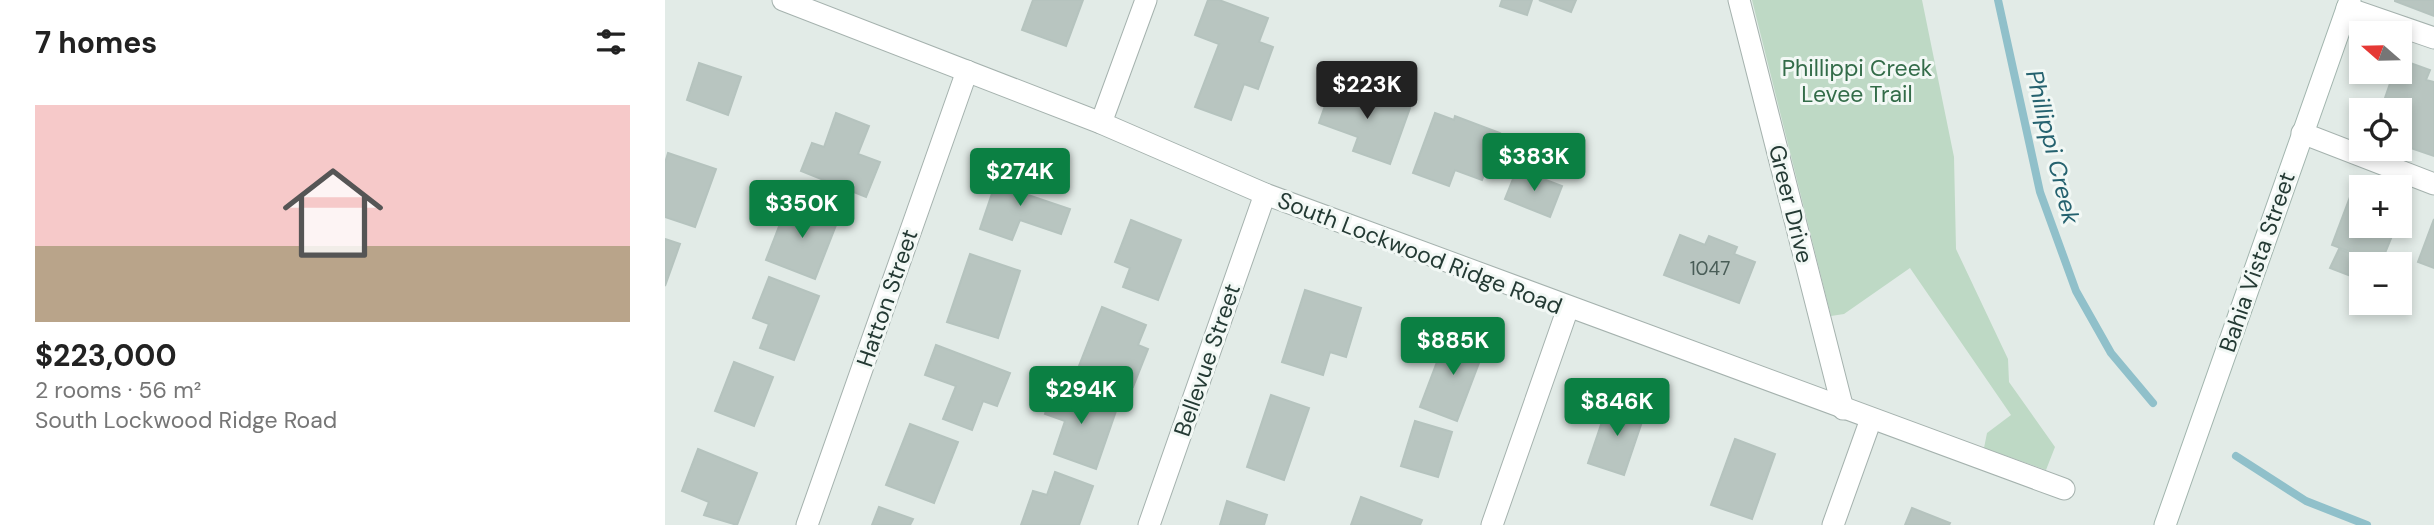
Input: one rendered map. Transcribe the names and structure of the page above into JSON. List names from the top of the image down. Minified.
{"streets":{"street":["Greer Drive","South Lockwood Ridge Road","Bahia Vista Street","Hatton Street","Bellevue Street"]},"crossings":[["Greer Drive","South Lockwood Ridge Road"],["South Lockwood Ridge Road","Hatton Street"],["South Lockwood Ridge Road","Bellevue Street"]],"water":["Phillippi Creek"],"parks":["Phillippi Creek Levee Trail"],"house_numbers":["1047"],"north":"left","page":{"heading":"7 homes","map_buttons":["+","−"],"price":["$223K","$383K","$274K","$350K","$885K","$294K","$846K"],"list":[{"name":"$223,000","note":"2 rooms · 56 m² · South Lockwood Ridge Road"}]}}
